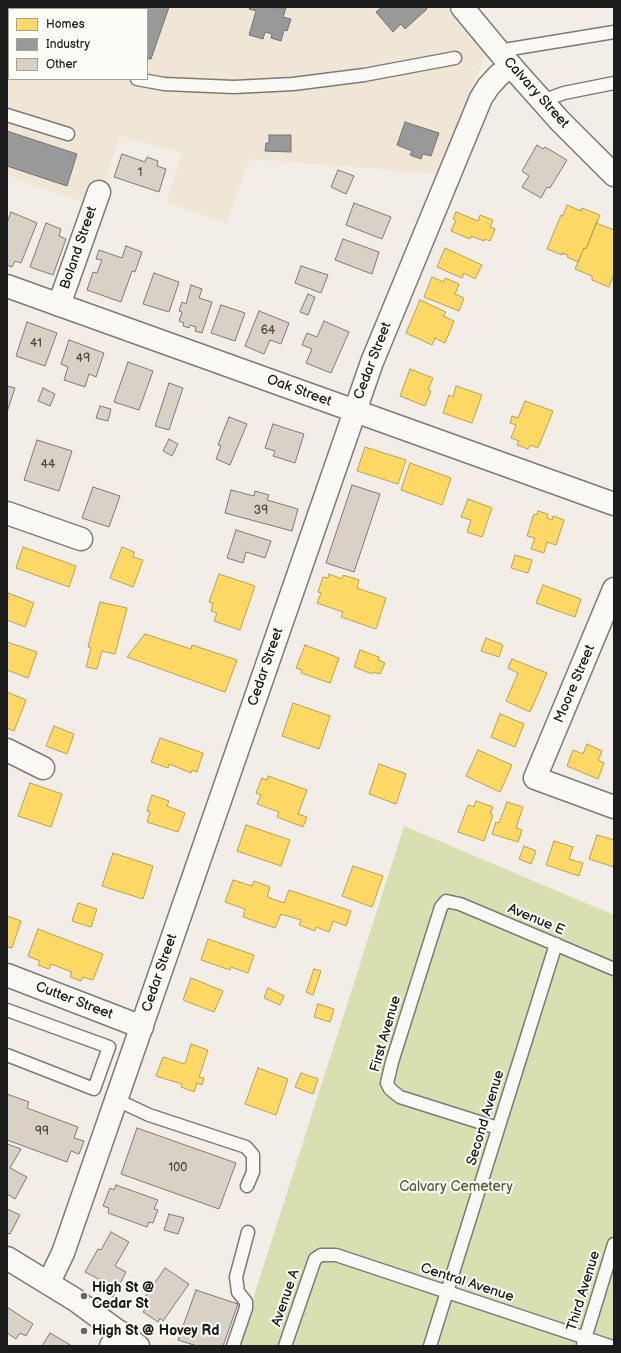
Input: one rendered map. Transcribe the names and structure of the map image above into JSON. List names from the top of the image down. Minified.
{"streets":{"street":["Calvary Street","Boland Street","Cedar Street","Oak Street","Moore Street","Cutter Street"],"lane":["Avenue E","First Avenue","Second Avenue","Central Avenue","Third Avenue","Avenue A"]},"crossings":[["Calvary Street","Cedar Street"],["Boland Street","Oak Street"],["Cedar Street","Oak Street"],["Cedar Street","Cutter Street"],["Avenue E","First Avenue"],["Avenue E","Second Avenue"],["First Avenue","Second Avenue"],["Second Avenue","Central Avenue"],["Central Avenue","Third Avenue"],["Central Avenue","Avenue A"]],"parks":["Calvary Cemetery"],"places":["High St @ Cedar St","High St @ Hovey Rd"],"house_numbers":["1","64","41","49","44","39","99","100"],"legend":["Homes","Industry","Other"]}
